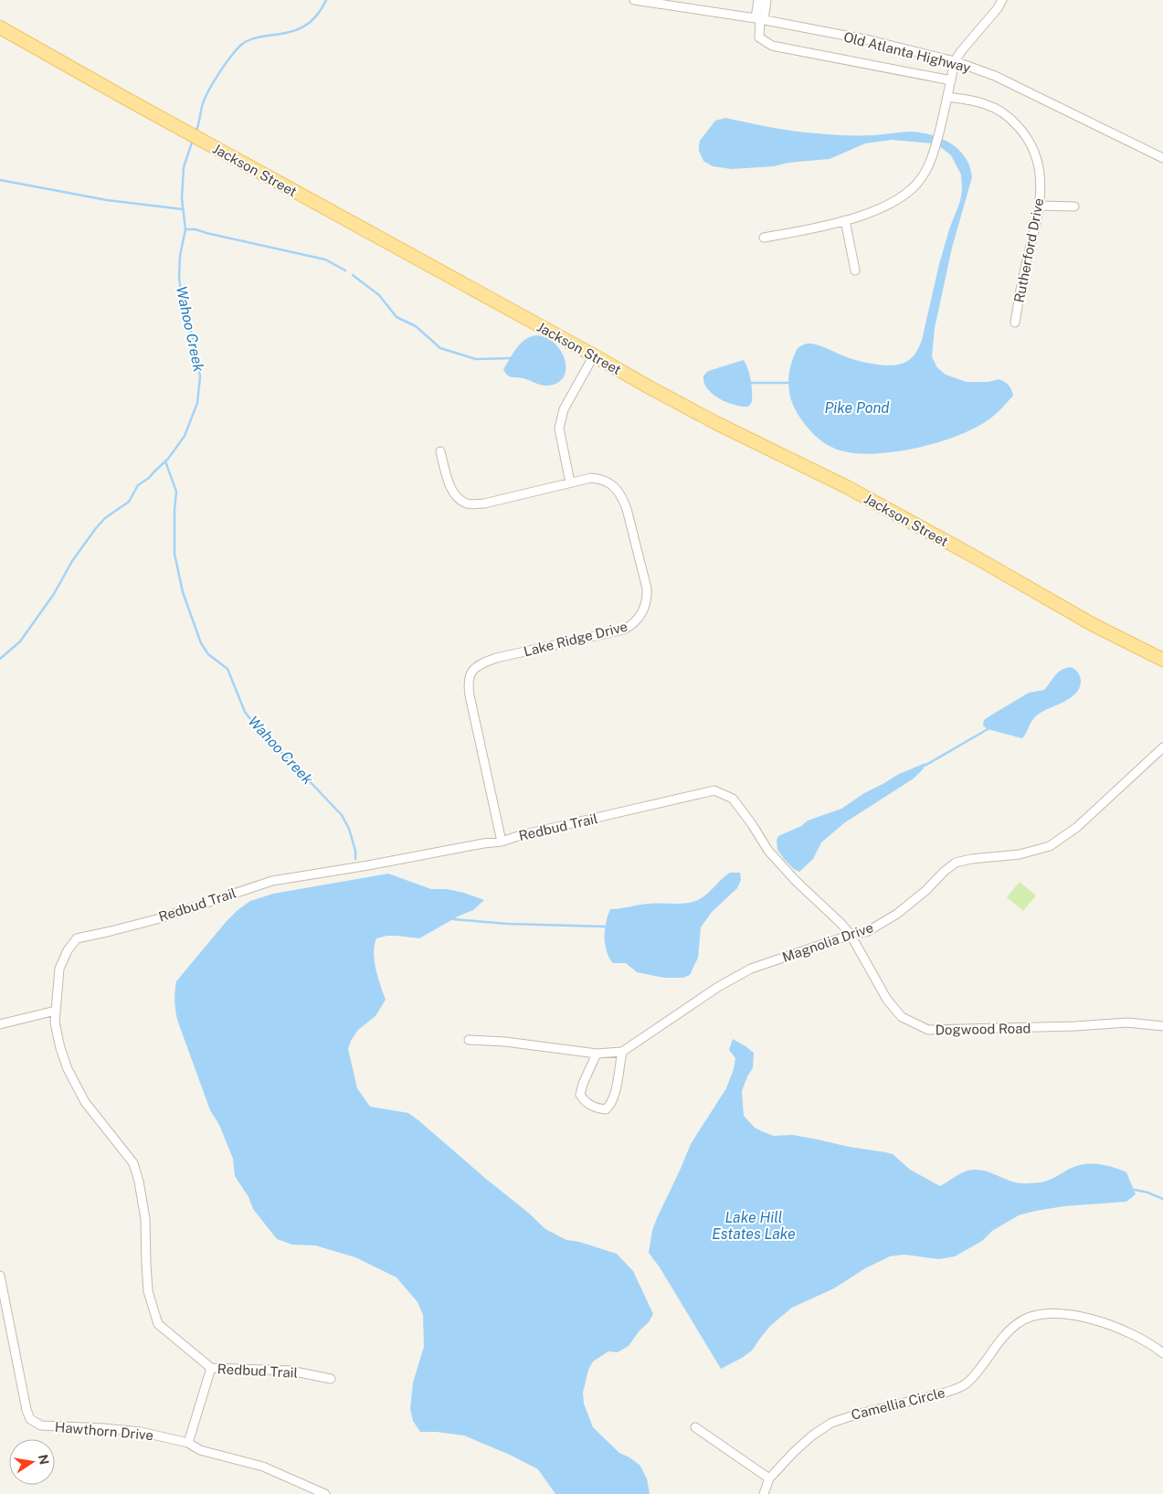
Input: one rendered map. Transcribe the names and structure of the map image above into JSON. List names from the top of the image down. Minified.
{"streets":{"main road":["Jackson Street"],"street":["Old Atlanta Highway","Rutherford Drive","Lake Ridge Drive","Redbud Trail","Magnolia Drive","Dogwood Road","Camellia Circle","Hawthorn Drive"]},"crossings":[["Lake Ridge Drive","Redbud Trail"],["Redbud Trail","Magnolia Drive"],["Redbud Trail","Dogwood Road"],["Magnolia Drive","Dogwood Road"]],"water":["Wahoo Creek","Pike Pond","Lake Hill Estates Lake"],"north":"right"}
